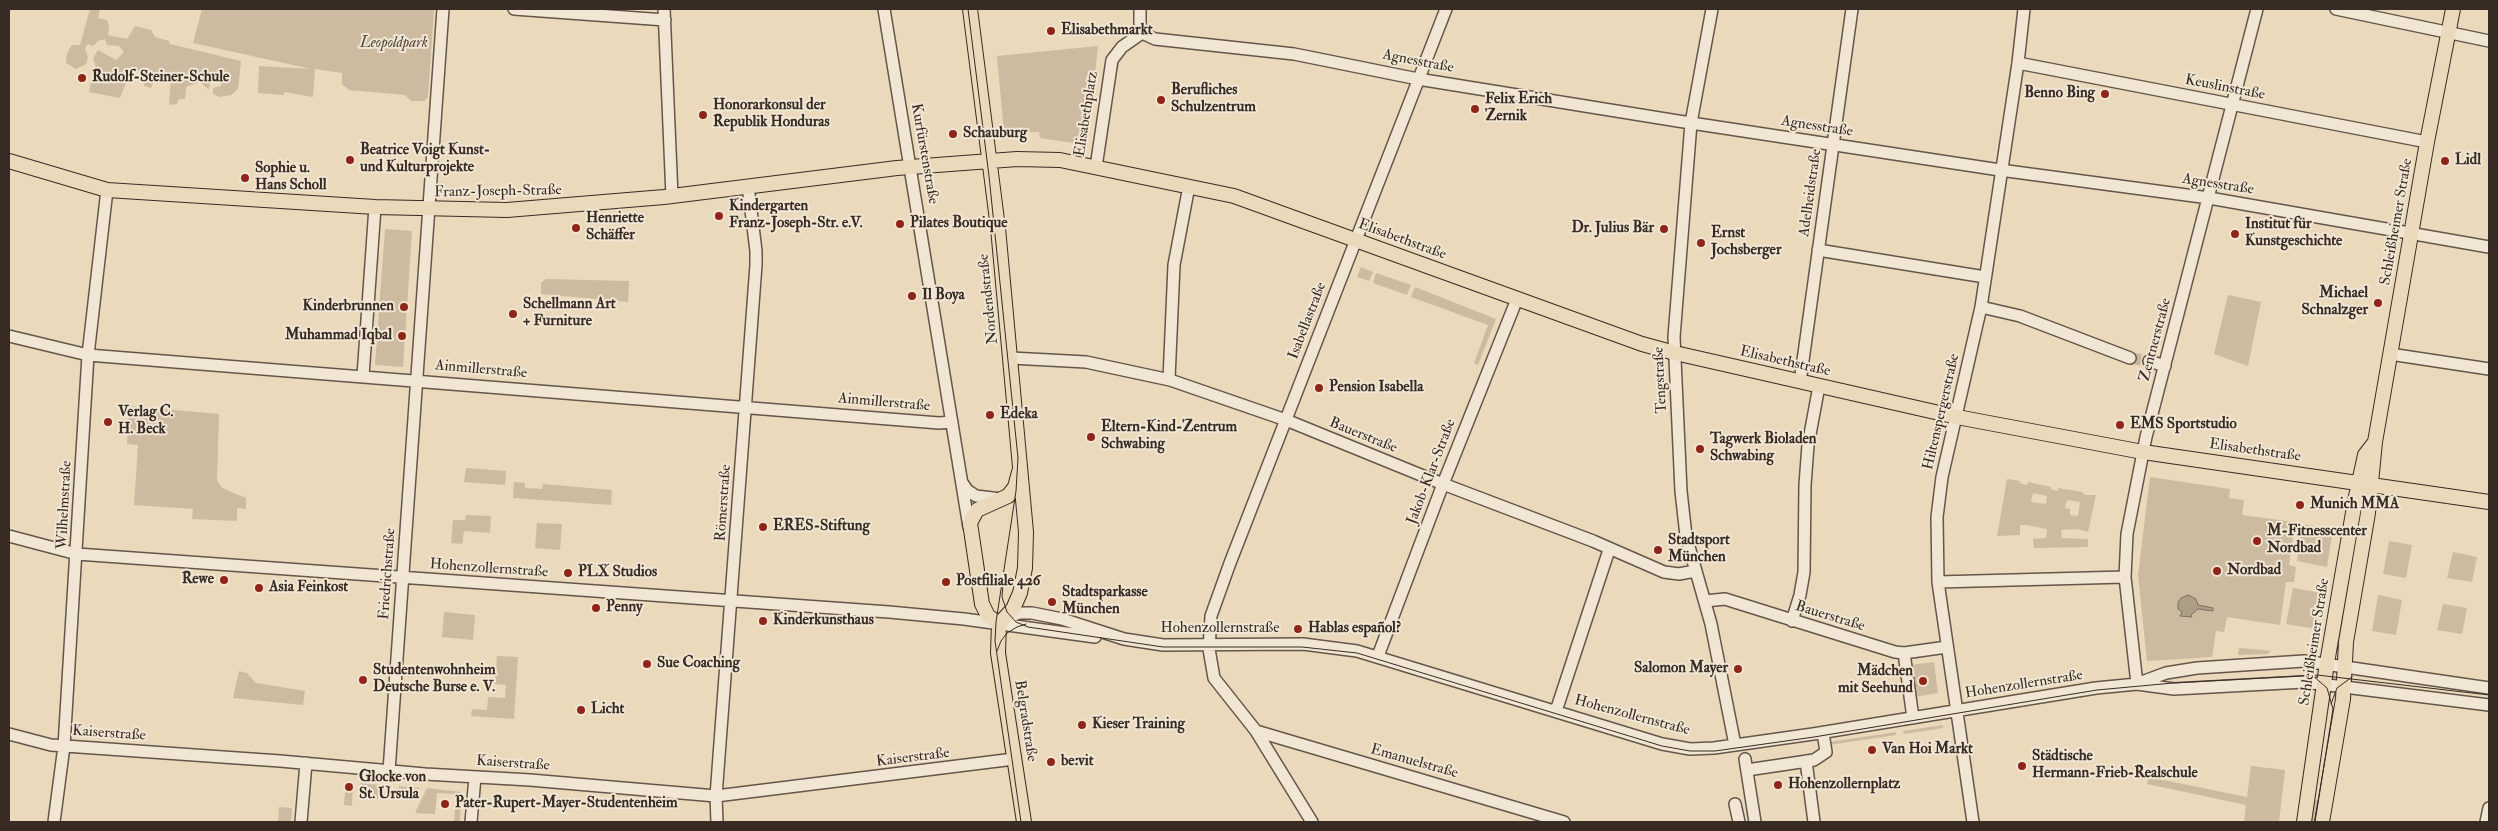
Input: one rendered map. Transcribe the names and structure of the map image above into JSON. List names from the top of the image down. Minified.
{"streets":{"main road":["Elisabethplatz","Franz-Joseph-Straße","Schleißheimer Straße","Elisabethstraße","Nordendstraße","Belgradstraße"],"street":["Agnesstraße","Keuslinstraße","Kurfürstenstraße","Adelheidstraße","Isabellastraße","Zentnerstraße","Ainmillerstraße","Tengstraße","Hiltenspergerstraße","Bauerstraße","Jakob-Klar-Straße","Römerstraße","Wilhelmstraße","Hohenzollernstraße","Friedrichstraße","Kaiserstraße","Emanuelstraße"]},"crossings":[["Agnesstraße","Elisabethplatz"],["Agnesstraße","Adelheidstraße"],["Agnesstraße","Schleißheimer Straße"],["Agnesstraße","Isabellastraße"],["Agnesstraße","Zentnerstraße"],["Agnesstraße","Tengstraße"],["Agnesstraße","Hiltenspergerstraße"],["Keuslinstraße","Schleißheimer Straße"],["Keuslinstraße","Zentnerstraße"],["Keuslinstraße","Hiltenspergerstraße"],["Elisabethplatz","Franz-Joseph-Straße"],["Elisabethplatz","Elisabethstraße"],["Elisabethplatz","Nordendstraße"],["Kurfürstenstraße","Franz-Joseph-Straße"],["Kurfürstenstraße","Ainmillerstraße"],["Franz-Joseph-Straße","Nordendstraße"],["Franz-Joseph-Straße","Römerstraße"],["Franz-Joseph-Straße","Wilhelmstraße"],["Franz-Joseph-Straße","Friedrichstraße"],["Adelheidstraße","Elisabethstraße"],["Schleißheimer Straße","Elisabethstraße"],["Schleißheimer Straße","Hohenzollernstraße"],["Elisabethstraße","Isabellastraße"],["Elisabethstraße","Zentnerstraße"],["Elisabethstraße","Tengstraße"],["Elisabethstraße","Hiltenspergerstraße"],["Elisabethstraße","Jakob-Klar-Straße"],["Nordendstraße","Bauerstraße"],["Isabellastraße","Bauerstraße"],["Isabellastraße","Hohenzollernstraße"],["Isabellastraße","Emanuelstraße"],["Zentnerstraße","Hohenzollernstraße"],["Ainmillerstraße","Römerstraße"],["Ainmillerstraße","Wilhelmstraße"],["Ainmillerstraße","Friedrichstraße"],["Tengstraße","Bauerstraße"],["Tengstraße","Hohenzollernstraße"],["Hiltenspergerstraße","Bauerstraße"],["Hiltenspergerstraße","Hohenzollernstraße"],["Bauerstraße","Jakob-Klar-Straße"],["Jakob-Klar-Straße","Hohenzollernstraße"],["Römerstraße","Hohenzollernstraße"],["Römerstraße","Kaiserstraße"],["Wilhelmstraße","Hohenzollernstraße"],["Wilhelmstraße","Kaiserstraße"],["Hohenzollernstraße","Friedrichstraße"],["Hohenzollernstraße","Belgradstraße"],["Friedrichstraße","Kaiserstraße"],["Belgradstraße","Kaiserstraße"]],"parks":["Leopoldpark"],"places":["Elisabethmarkt","Rudolf-Steiner-Schule","Benno Bing","Berufliches Schulzentrum","Felix Erich Zernik","Honorarkonsul der Republik Honduras","Schauburg","Beatrice Voigt Kunst- und Kulturprojekte","Lidl","Sophie u. Hans Scholl","Kindergarten Franz-Joseph-Str. e.V.","Pilates Boutique","Henriette Schäffer","Dr. Julius Bär","Institut für Kunstgeschichte","Ernst Jochsberger","Il Boya","Michael Schnalzger","Kinderbrunnen","Schellmann Art + Furniture","Muhammad Iqbal","Pension Isabella","Edeka","Verlag C. H. Beck","EMS Sportstudio","Eltern-Kind-Zentrum Schwabing","Tagwerk Bioladen Schwabing","Munich MMA","ERES-Stiftung","M-Fitnesscenter Nordbad","Stadtsport München","Nordbad","PLX Studios","Rewe","Postfiliale 426","Asia Feinkost","Stadtsparkasse München","Penny","Kinderkunsthaus","Hablas español?","Sue Coaching","Salomon Mayer","Studentenwohnheim Deutsche Burse e. V.","Mädchen mit Seehund","Licht","Kieser Training","Van Hoi Markt","be:vit","Städtische Hermann-Frieb-Realschule","Hohenzollernplatz","Glocke von St. Ursula","Pater-Rupert-Mayer-Studentenheim"]}
